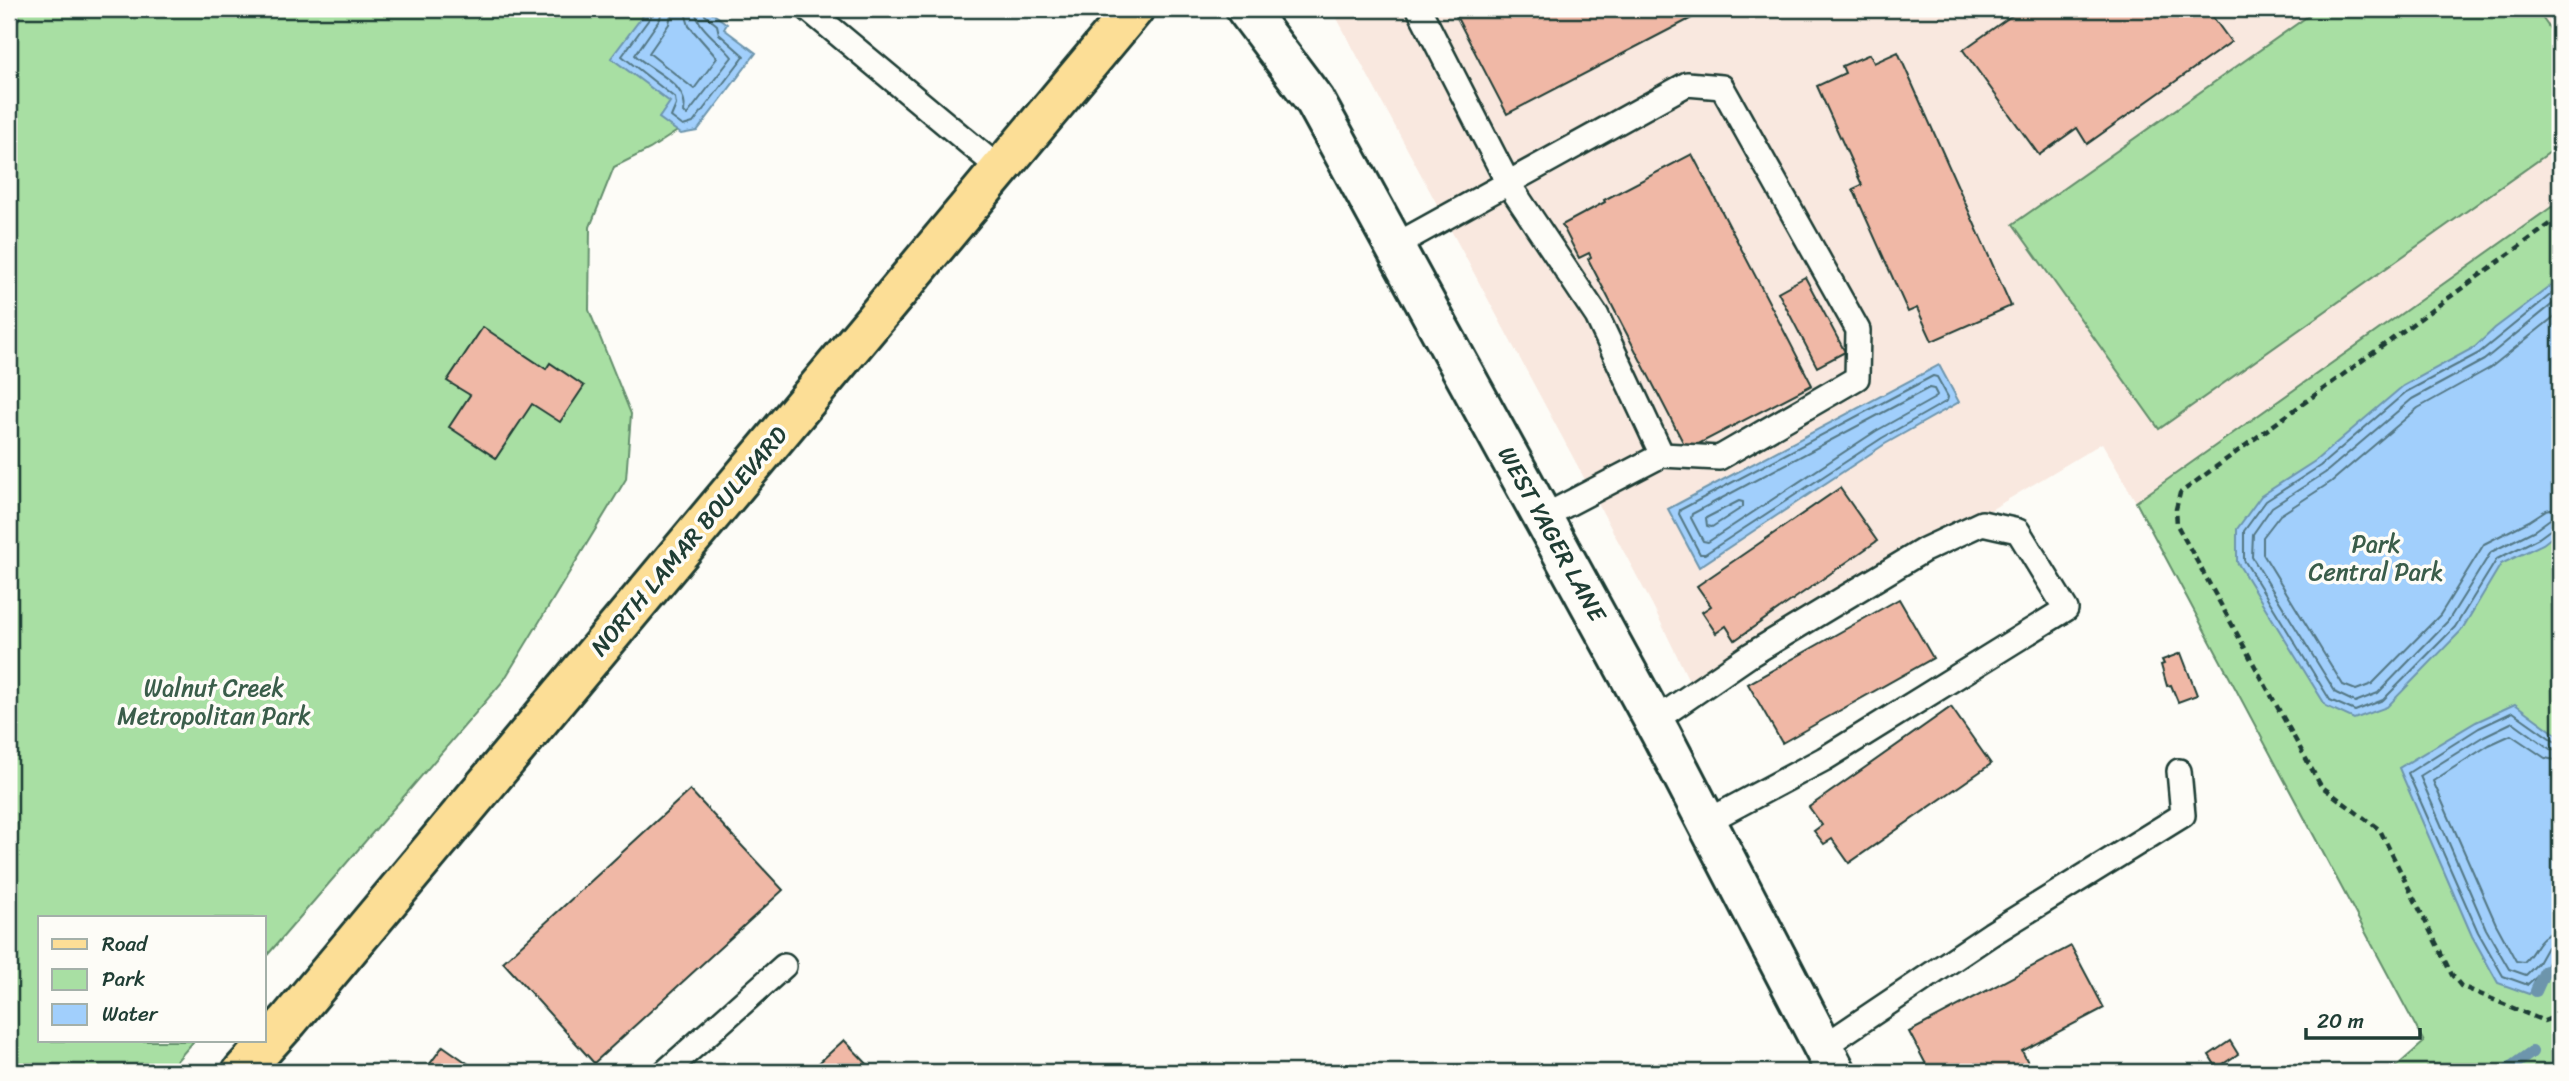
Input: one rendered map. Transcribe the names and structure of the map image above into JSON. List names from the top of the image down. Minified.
{"streets":{"main road":["WEST YAGER LANE","NORTH LAMAR BOULEVARD"]},"parks":["Park Central Park","Walnut Creek Metropolitan Park"],"legend":["Road","Park","Water"],"scale_bar":"20 m"}
